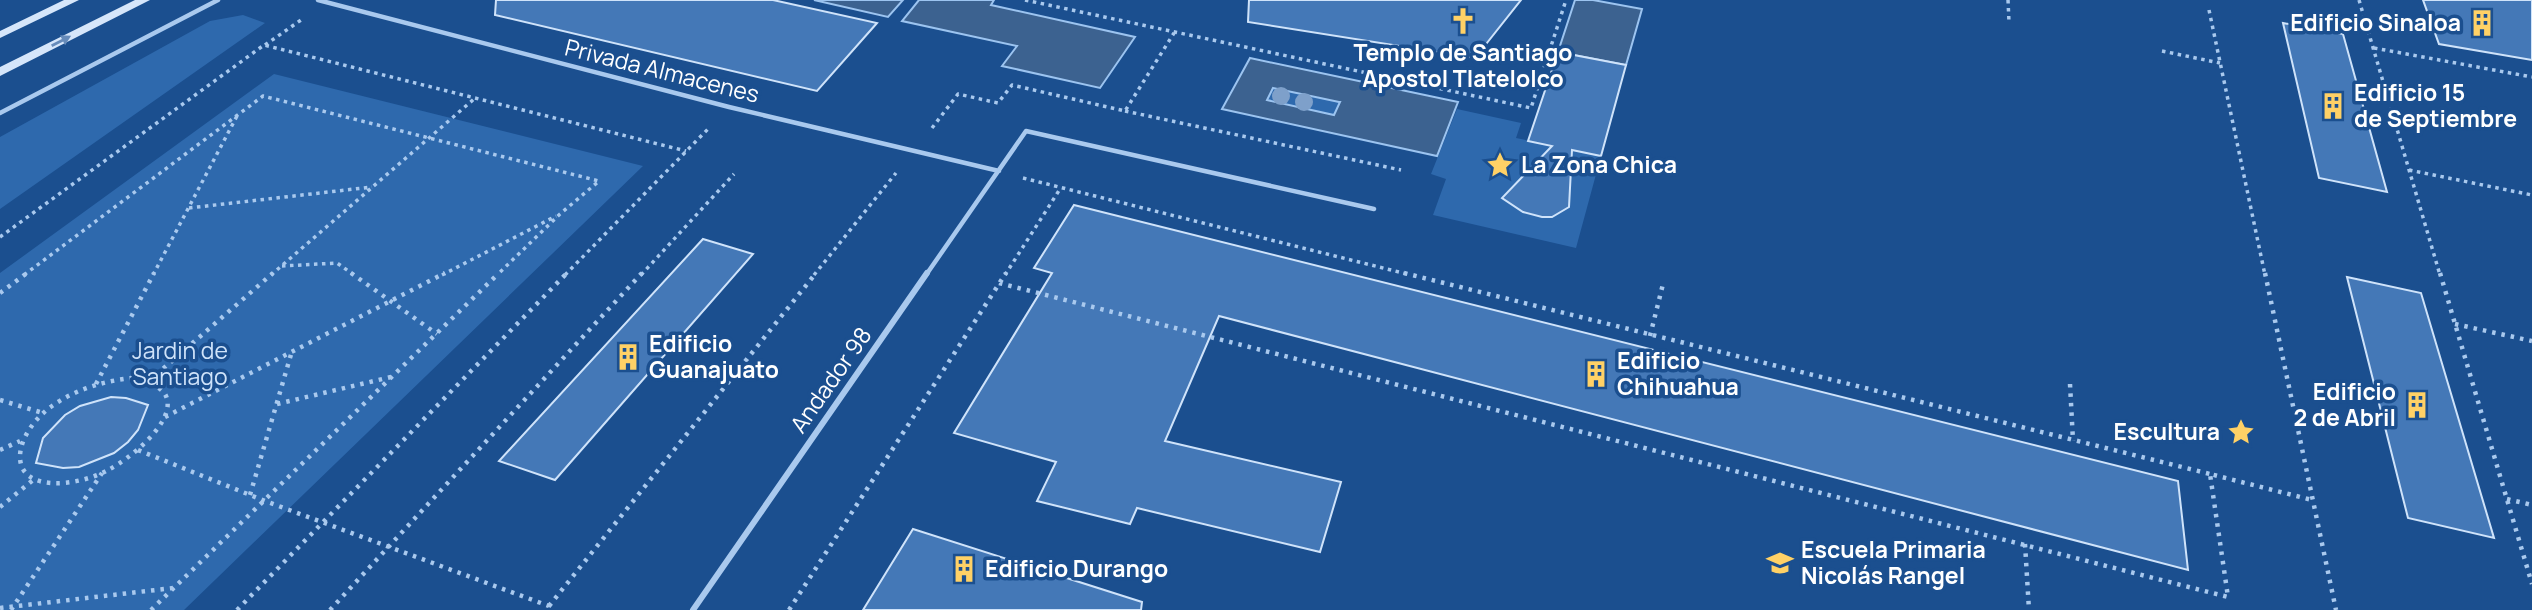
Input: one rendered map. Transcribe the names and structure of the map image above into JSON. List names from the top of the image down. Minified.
{"streets":{"lane":["Privada Almacenes","Andador 98"]},"crossings":[["Privada Almacenes","Andador 98"]],"parks":["Jardin de Santiago"],"places":{"church":["Templo de Santiago Apostol Tlatelolco"],"building":["Edificio Sinaloa","Edificio 15 de Septiembre","Edificio Guanajuato","Edificio Chihuahua","Edificio 2 de Abril","Edificio Durango"],"place":["La Zona Chica","Escultura"],"school or university":["Escuela Primaria Nicolás Rangel"]}}
